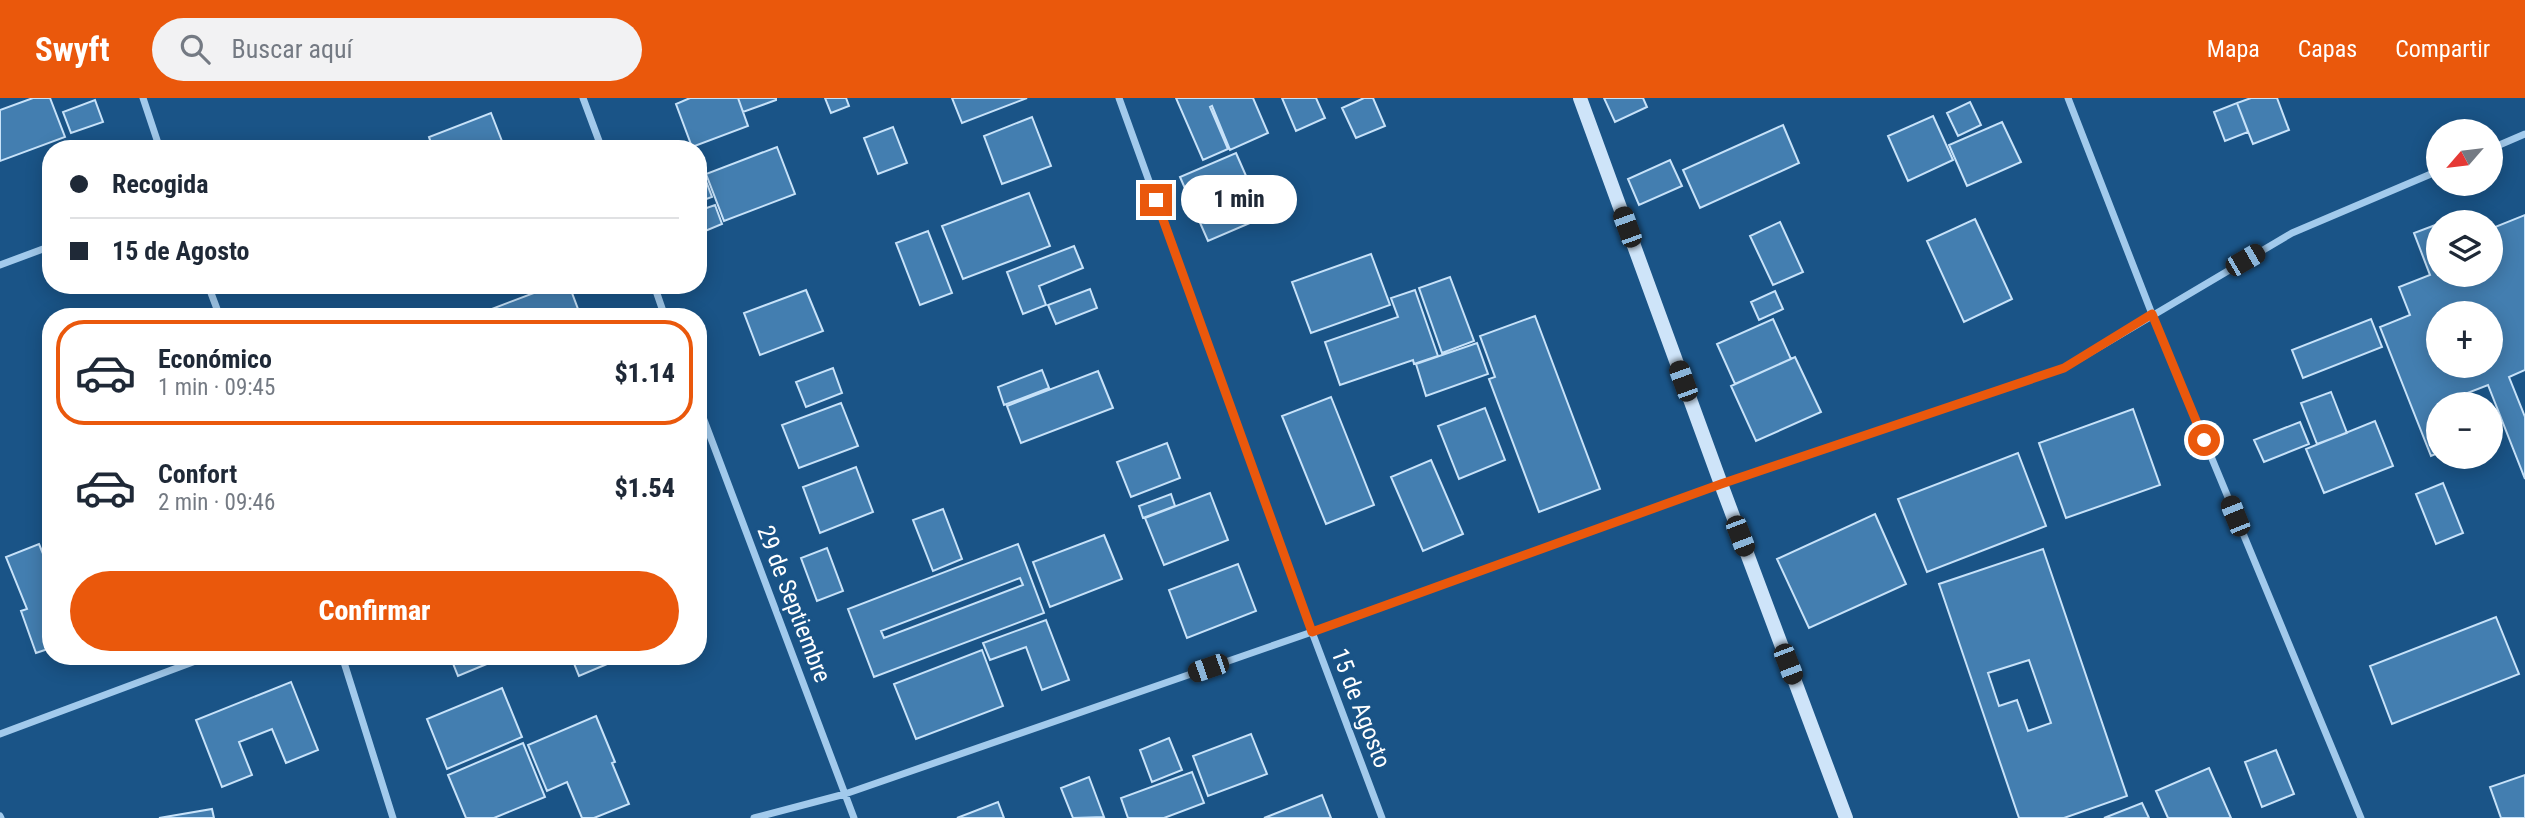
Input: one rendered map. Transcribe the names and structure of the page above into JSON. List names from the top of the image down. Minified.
{"streets":{"street":["29 de Septiembre","15 de Agosto"]},"north":"bottom left","page":{"header":"Swyft","search":"Buscar aquí","nav":["Mapa","Capas","Compartir"],"map_buttons":["+","−"],"banner":["Recogida","15 de Agosto"],"bubble":"1 min","list":[{"name":"Económico","note":"1 min · 09:45","value":"$1.14"},{"name":"Confort","note":"2 min · 09:46","value":"$1.54"}],"buttons":"Confirmar"}}
